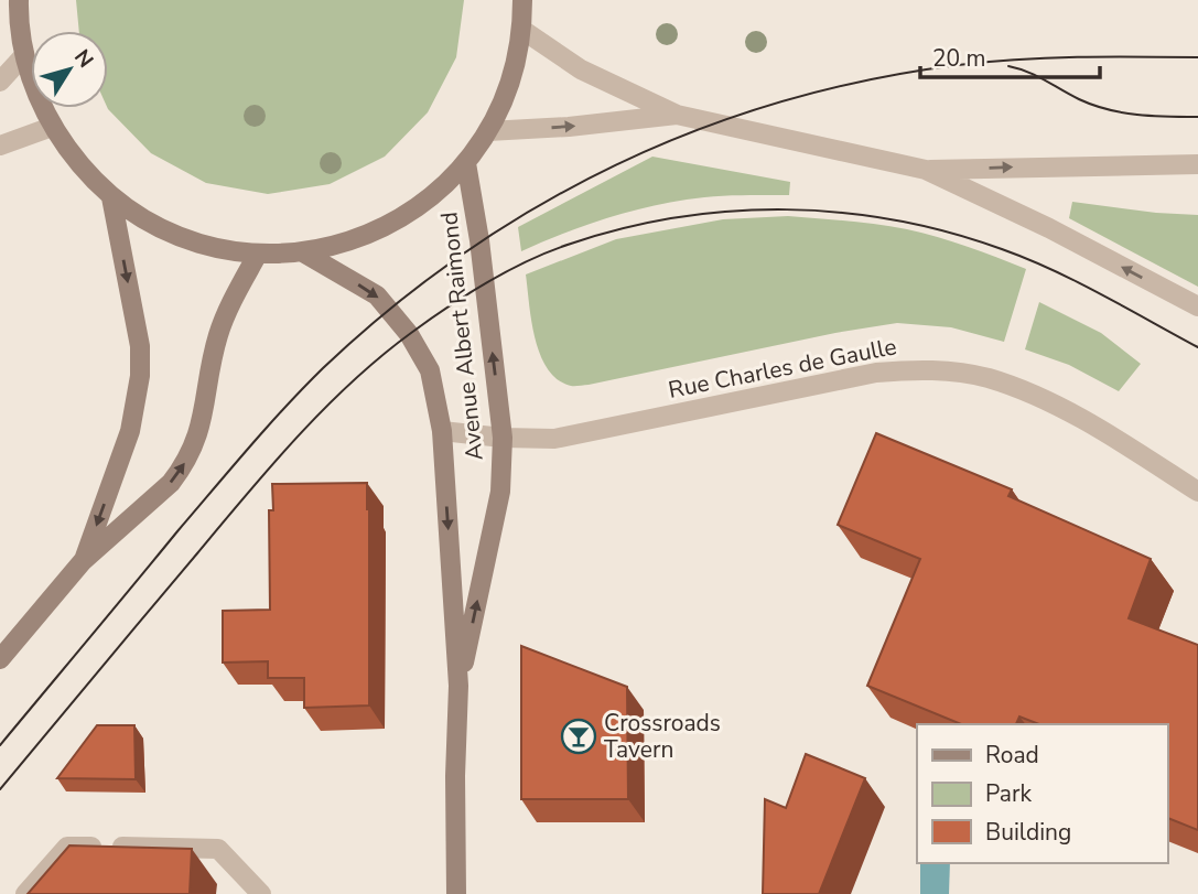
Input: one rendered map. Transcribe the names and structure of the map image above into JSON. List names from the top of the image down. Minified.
{"streets":{"street":["Avenue Albert Raimond","Rue Charles de Gaulle"]},"crossings":[["Avenue Albert Raimond","Rue Charles de Gaulle"]],"places":{"bar":["Crossroads Tavern"]},"legend":["Road","Park","Building"],"scale_bar":"20 m","north":"top right"}
